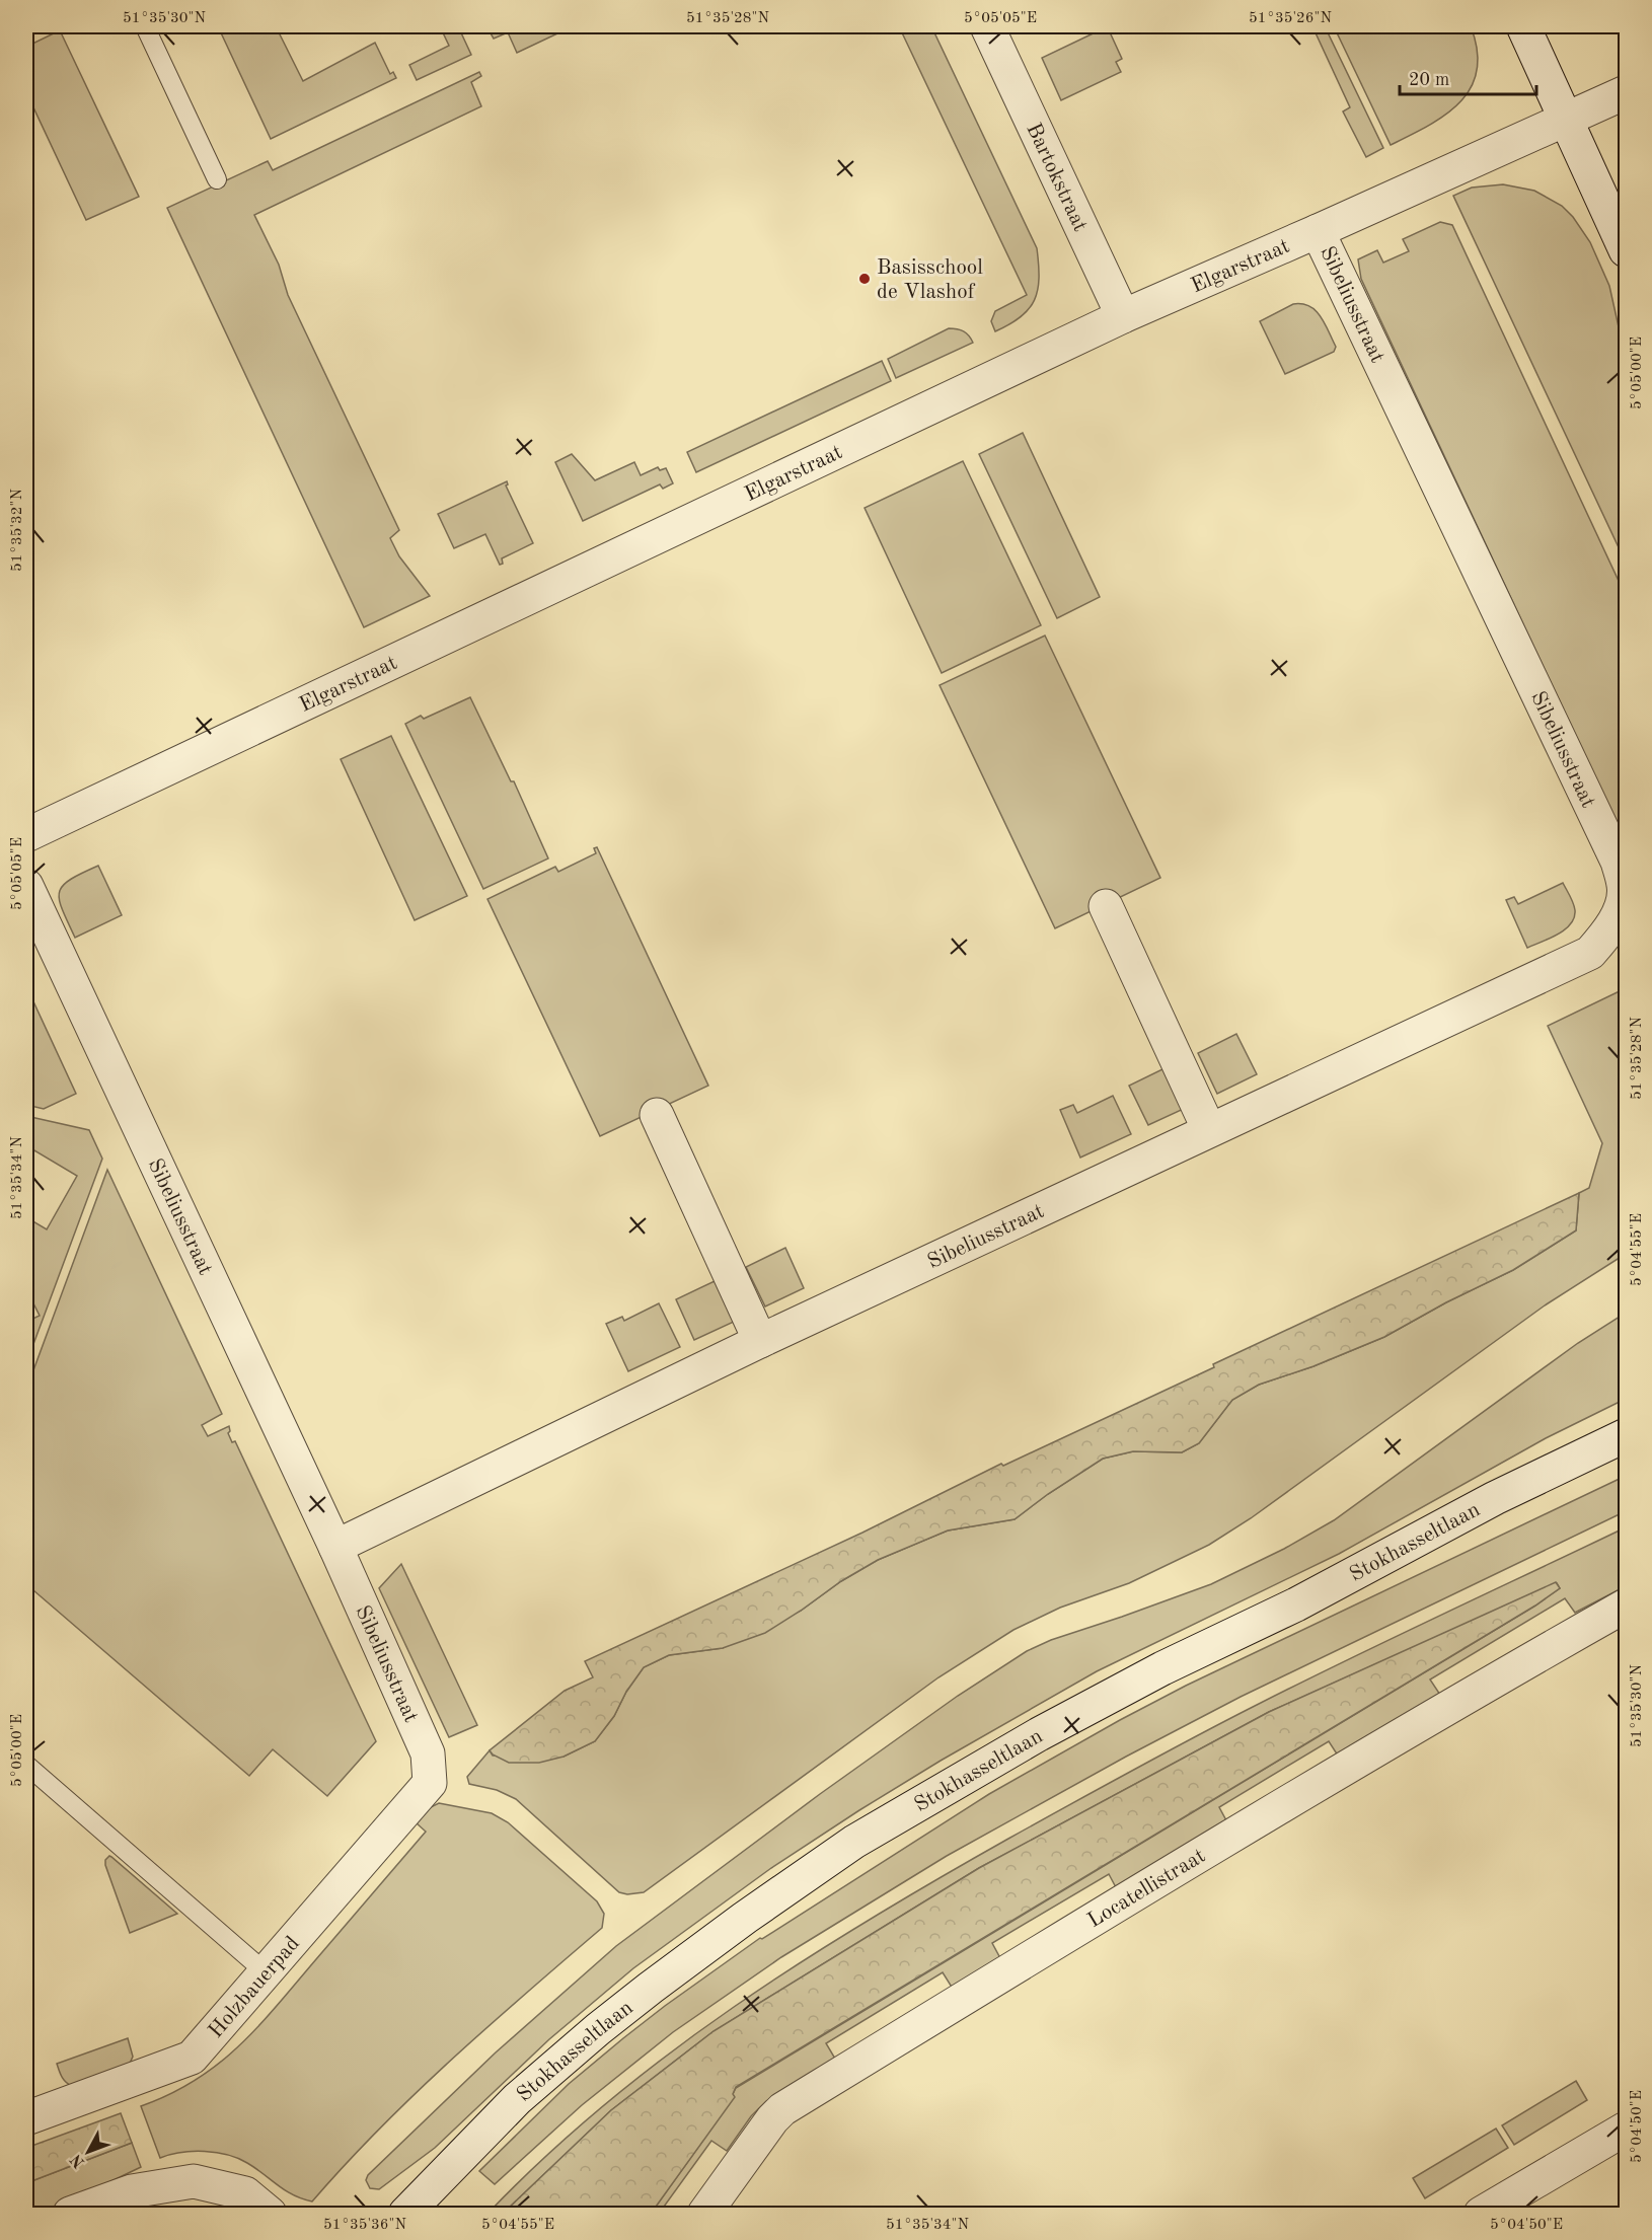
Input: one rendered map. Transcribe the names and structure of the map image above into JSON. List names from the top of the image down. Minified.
{"streets":{"street":["Bartokstraat","Elgarstraat","Sibeliusstraat","Stokhasseltlaan","Locatellistraat","Holzbauerpad"]},"crossings":[["Bartokstraat","Elgarstraat"],["Elgarstraat","Sibeliusstraat"],["Sibeliusstraat","Holzbauerpad"]],"places":["Basisschool de Vlashof"],"scale_bar":"20 m","north":"bottom left","coordinates":["51°35'30\"N","51°35'28\"N","5°05'05\"E","51°35'26\"N","5°05'00\"E","51°35'32\"N","51°35'34\"N","5°04'55\"E","5°04'50\"E","51°35'36\"N"]}
